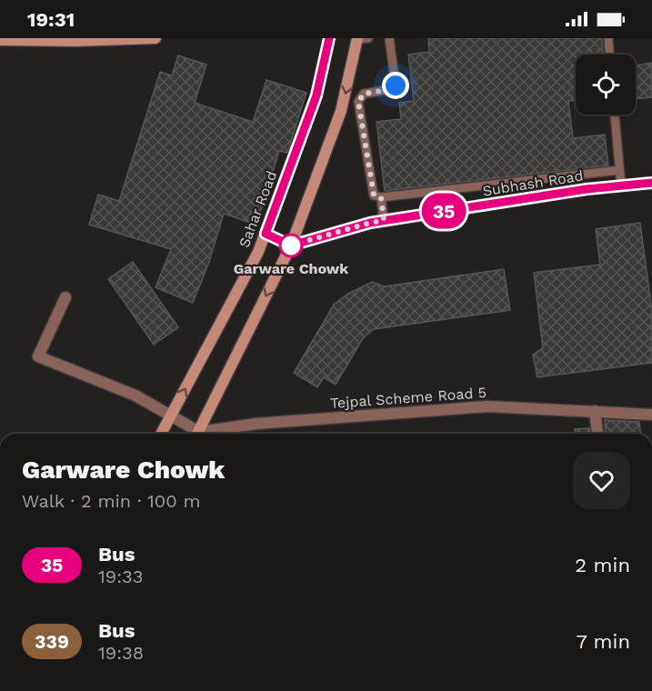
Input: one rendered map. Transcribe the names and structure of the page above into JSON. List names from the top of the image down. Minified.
{"streets":{"main road":["Subhash Road","Sahar Road"],"street":["Tejpal Scheme Road 5"]},"places":["Garware Chowk"],"lines":["bus line 35"],"page":{"status":"19:31","on_map":"35","heading":["Garware Chowk","Walk · 2 min · 100 m"],"list":[{"mark":"35","name":"Bus","note":"19:33","value":"2 min"},{"mark":"339","name":"Bus","note":"19:38","value":"7 min"}]}}
